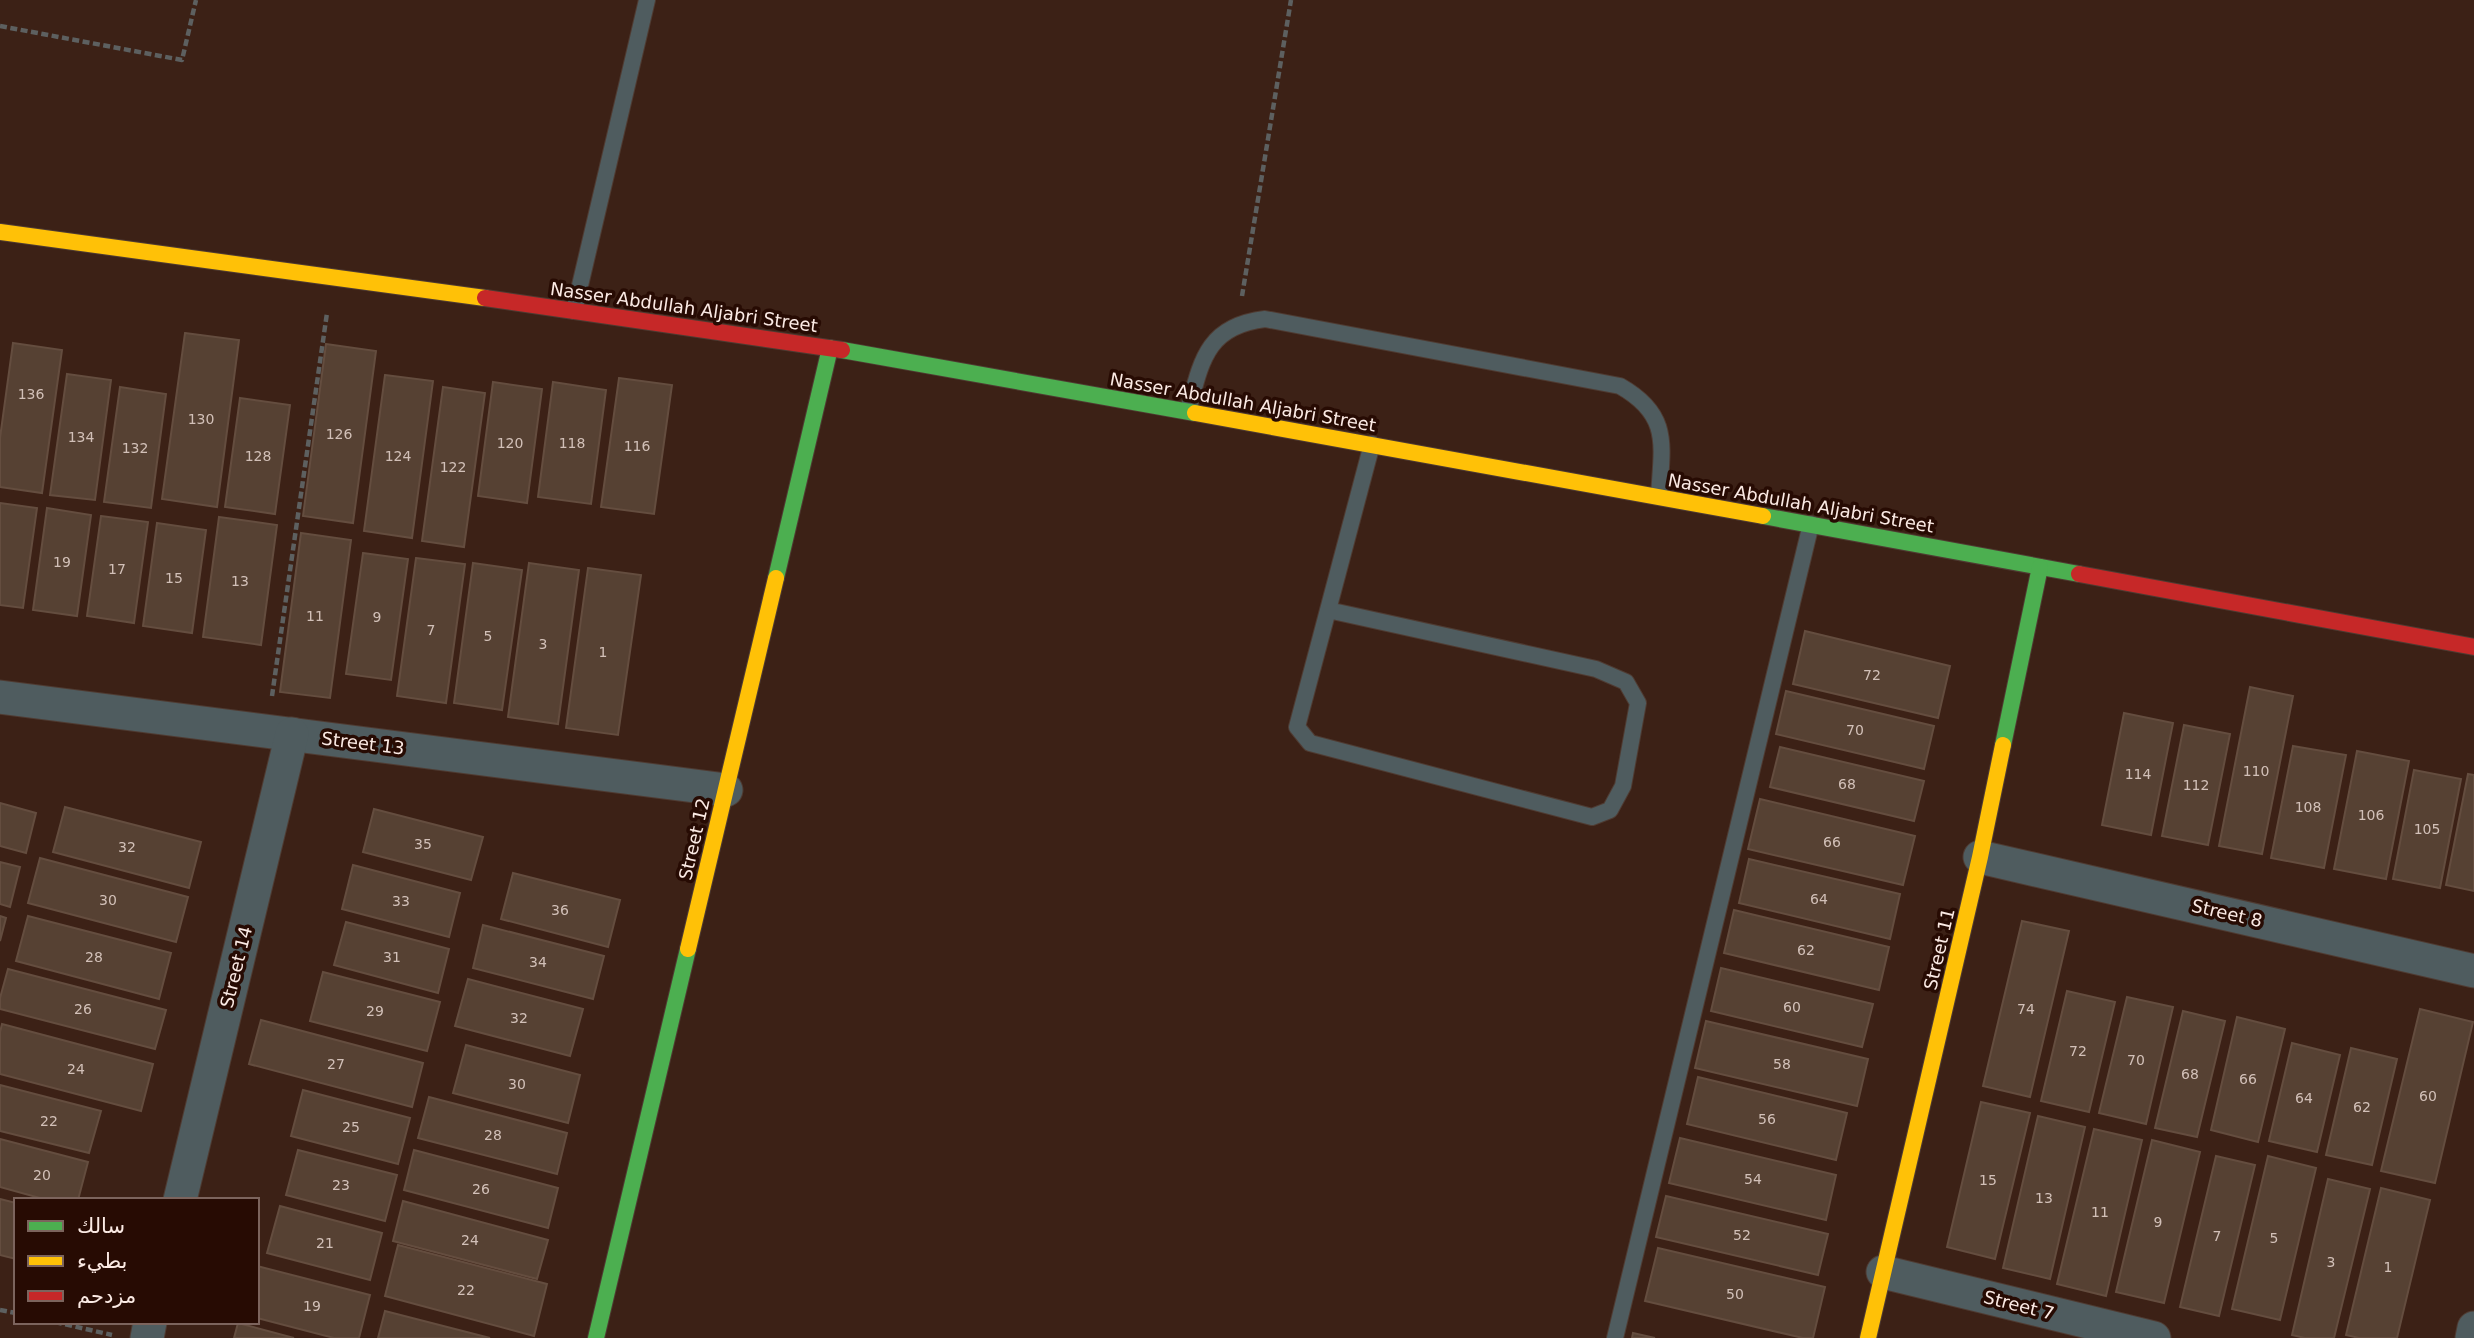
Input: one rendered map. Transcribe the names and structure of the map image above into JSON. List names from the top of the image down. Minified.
{"streets":{"street":["Nasser Abdullah Aljabri Street","Street 13","Street 12","Street 8","Street 11","Street 14","Street 7"]},"crossings":[["Nasser Abdullah Aljabri Street","Street 12"],["Nasser Abdullah Aljabri Street","Street 11"],["Street 13","Street 12"],["Street 13","Street 14"],["Street 8","Street 11"],["Street 11","Street 7"]],"house_numbers":["136","130","126","134","120","118","116","132","128","124","122","19","17","15","13","11","9","7","5","3","1","72","70","110","114","68","112","108","106","105","66","35","32","64","30","33","36","62","28","31","34","60","26","74","29","32","72","70","27","58","24","68","66","30","60","64","62","56","22","25","28","20","54","15","23","26","13","11","9","52","7","5","24","21","3","1","22","50","19"],"legend":["سالك","بطيء","مزدحم"]}
